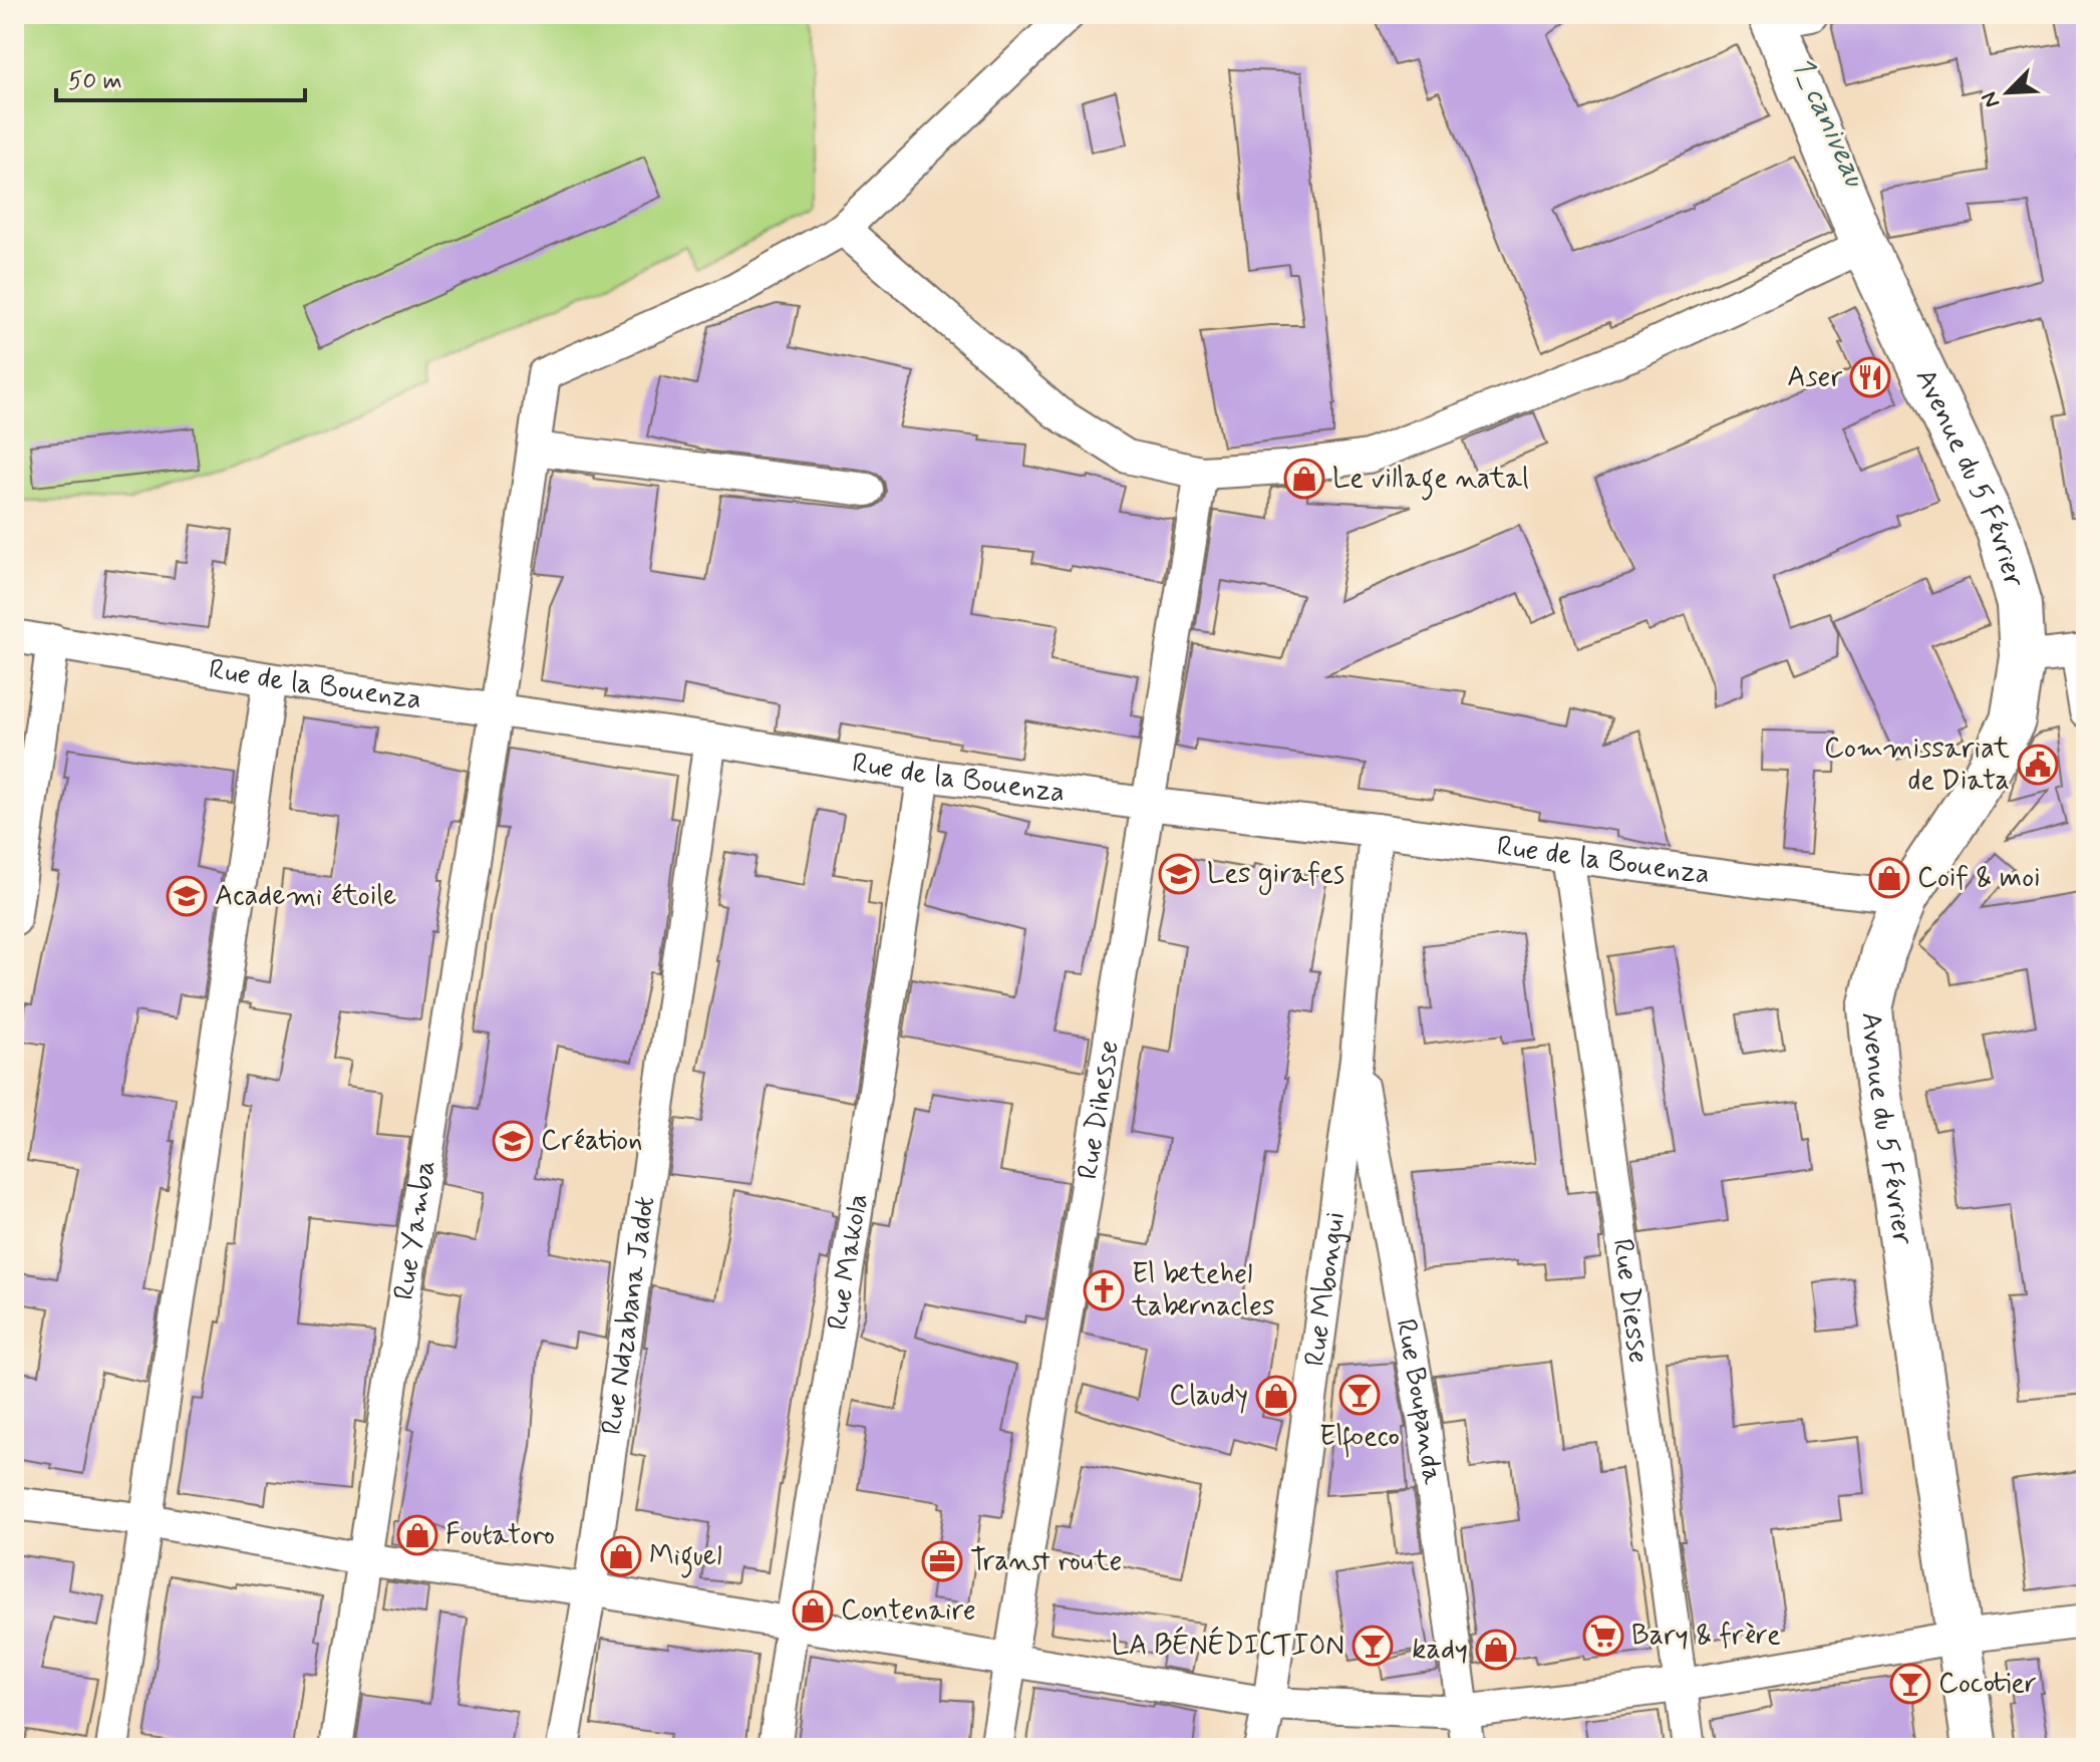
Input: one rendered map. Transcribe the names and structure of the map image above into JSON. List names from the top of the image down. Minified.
{"streets":{"street":["Avenue du 5 Février","Rue de la Bouenza","Rue Dihesse","Rue Yamba","Rue Makola","Rue Mbongui","Rue Diesse","Rue Ndzabana Jadot","Rue Boupanda"]},"crossings":[["Avenue du 5 Février","Rue de la Bouenza"],["Rue de la Bouenza","Rue Dihesse"],["Rue de la Bouenza","Rue Yamba"],["Rue de la Bouenza","Rue Makola"],["Rue de la Bouenza","Rue Mbongui"],["Rue de la Bouenza","Rue Diesse"],["Rue de la Bouenza","Rue Ndzabana Jadot"],["Rue Mbongui","Rue Boupanda"]],"water":["1_caniveau"],"places":{"restaurant":["Aser"],"shop":["Le village natal","Coif & moi","Claudy","Foutatoro","Miguel","Contenaire","kady"],"public building":["Commissariat de Diata"],"school or university":["Les girafes","Academi étoile","Création"],"church":["El betehel tabernacles"],"bar":["Elfoeco","LA BÉNÉDICTION","Cocotier"],"office":["Transt route"],"supermarket":["Bary & frère"]},"scale_bar":"50 m","north":"bottom left"}
